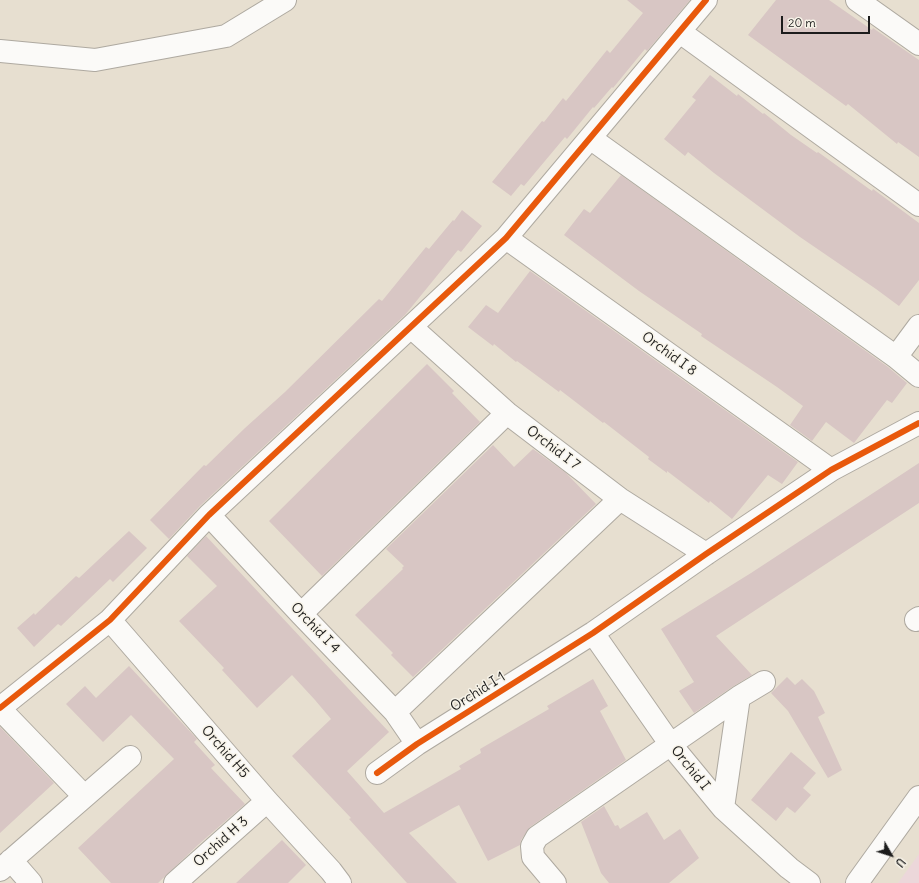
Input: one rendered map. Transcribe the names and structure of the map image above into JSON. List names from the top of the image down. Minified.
{"streets":{"street":["Orchid I 8","Orchid I 7","Orchid I 4","Orchid I 1","Orchid H5","Orchid I","Orchid H 3"]},"crossings":[["Orchid I 8","Orchid I 1"],["Orchid I 7","Orchid I 1"],["Orchid I 4","Orchid I 1"],["Orchid I 1","Orchid I"],["Orchid H5","Orchid H 3"]],"scale_bar":"20 m","north":"bottom right"}
